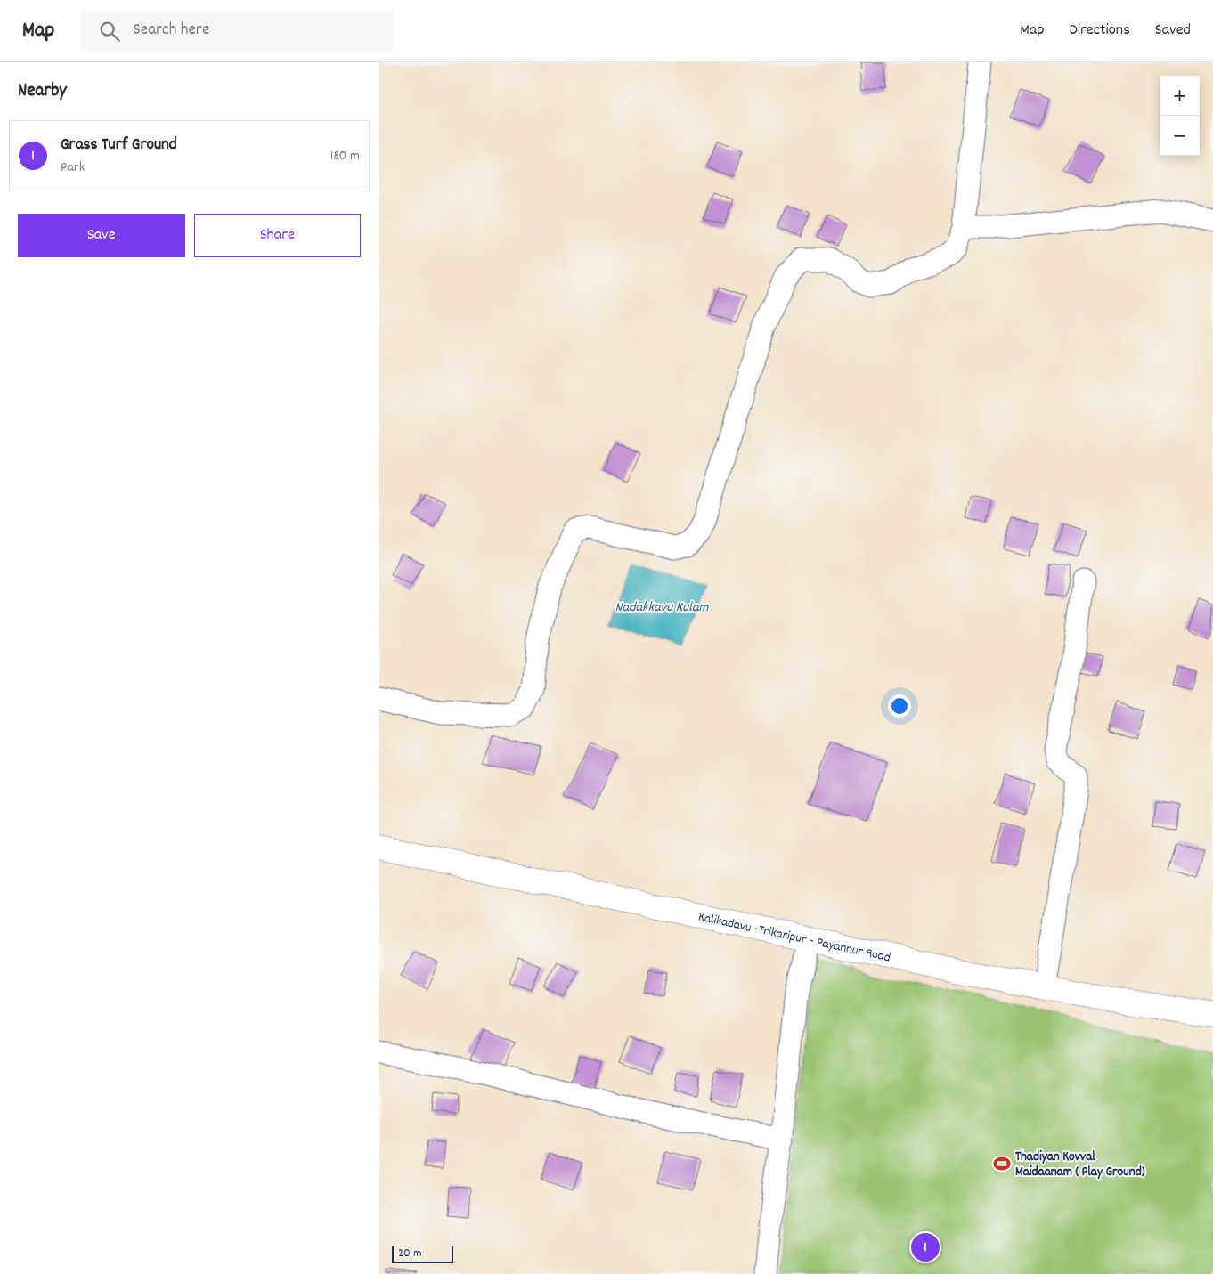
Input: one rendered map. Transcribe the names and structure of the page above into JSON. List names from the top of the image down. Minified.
{"streets":{"main road":["Kalikadavu -Trikaripur - Payannur Road"]},"water":["Nadakkavu Kulam"],"places":{"sports":["Thadiyan Kovval Maidaanam ( Play Ground)"]},"scale_bar":"20 m","page":{"header":"Map","search":"Search here","nav":["Map","Directions","Saved"],"heading":"Nearby","map_buttons":["+","−"],"list":[{"mark":"1","name":"Grass Turf Ground","note":"Park","value":"180 m"}],"buttons":["Save","Share"],"pins":"1","scale":"20 m"}}
